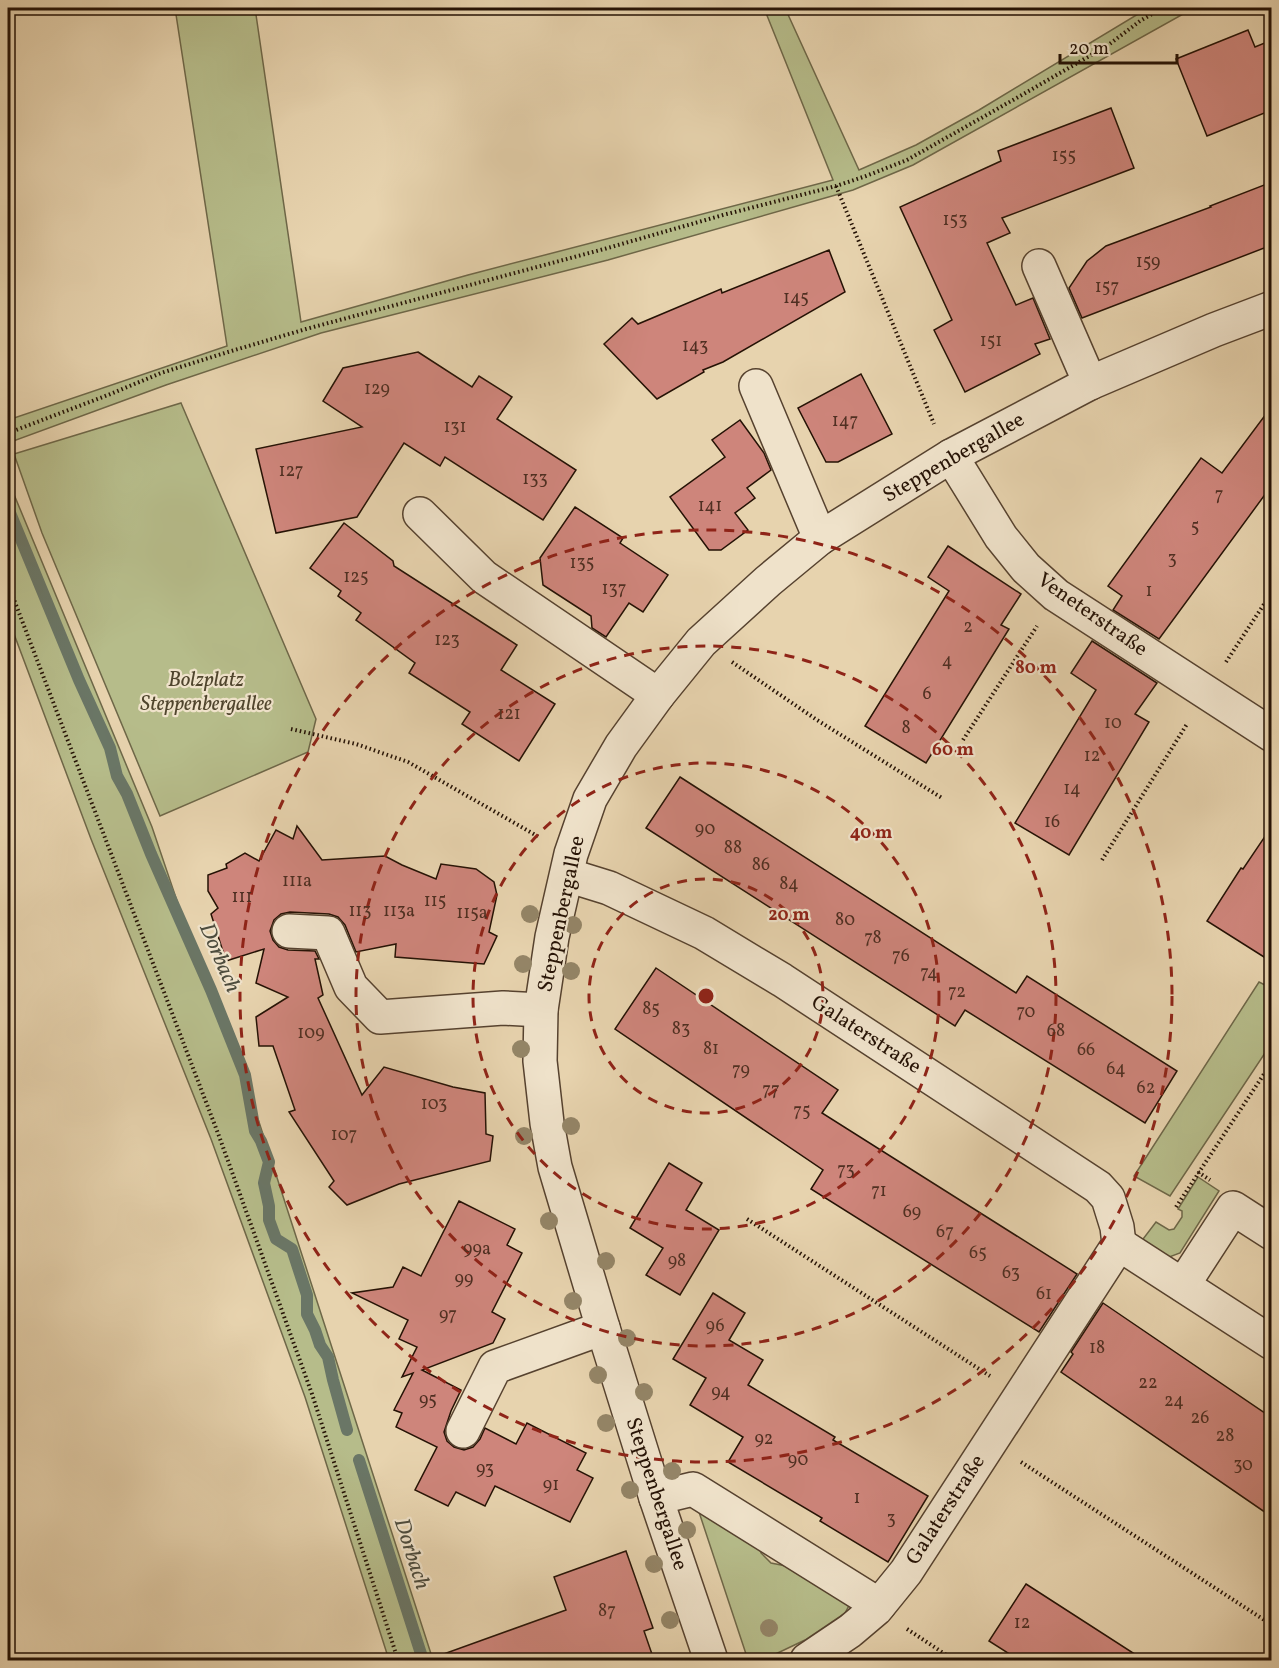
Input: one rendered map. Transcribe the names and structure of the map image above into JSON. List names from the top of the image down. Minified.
{"streets":{"street":["Steppenbergallee","Veneterstraße","Galaterstraße"]},"crossings":[["Steppenbergallee","Veneterstraße"],["Steppenbergallee","Galaterstraße"]],"water":["Dorbach"],"parks":["Bolzplatz Steppenbergallee"],"house_numbers":["155","153","159","157","145","151","143","129","147","131","127","133","7","141","5","3","135","125","137","1","2","123","4","6","121","10","8","12","14","16","90","88","86","111a","84","111","115","113","113a","115a","80","78","76","74","72","85","70","83","68","109","81","66","64","79","62","77","103","75","107","73","71","69","67","99a","65","98","63","99","61","97","96","18","22","94","95","24","26","28","92","90","30","93","91","1","3","87","12"],"scale_bar":"20 m","rings":["80 m","60 m","40 m","20 m"]}
